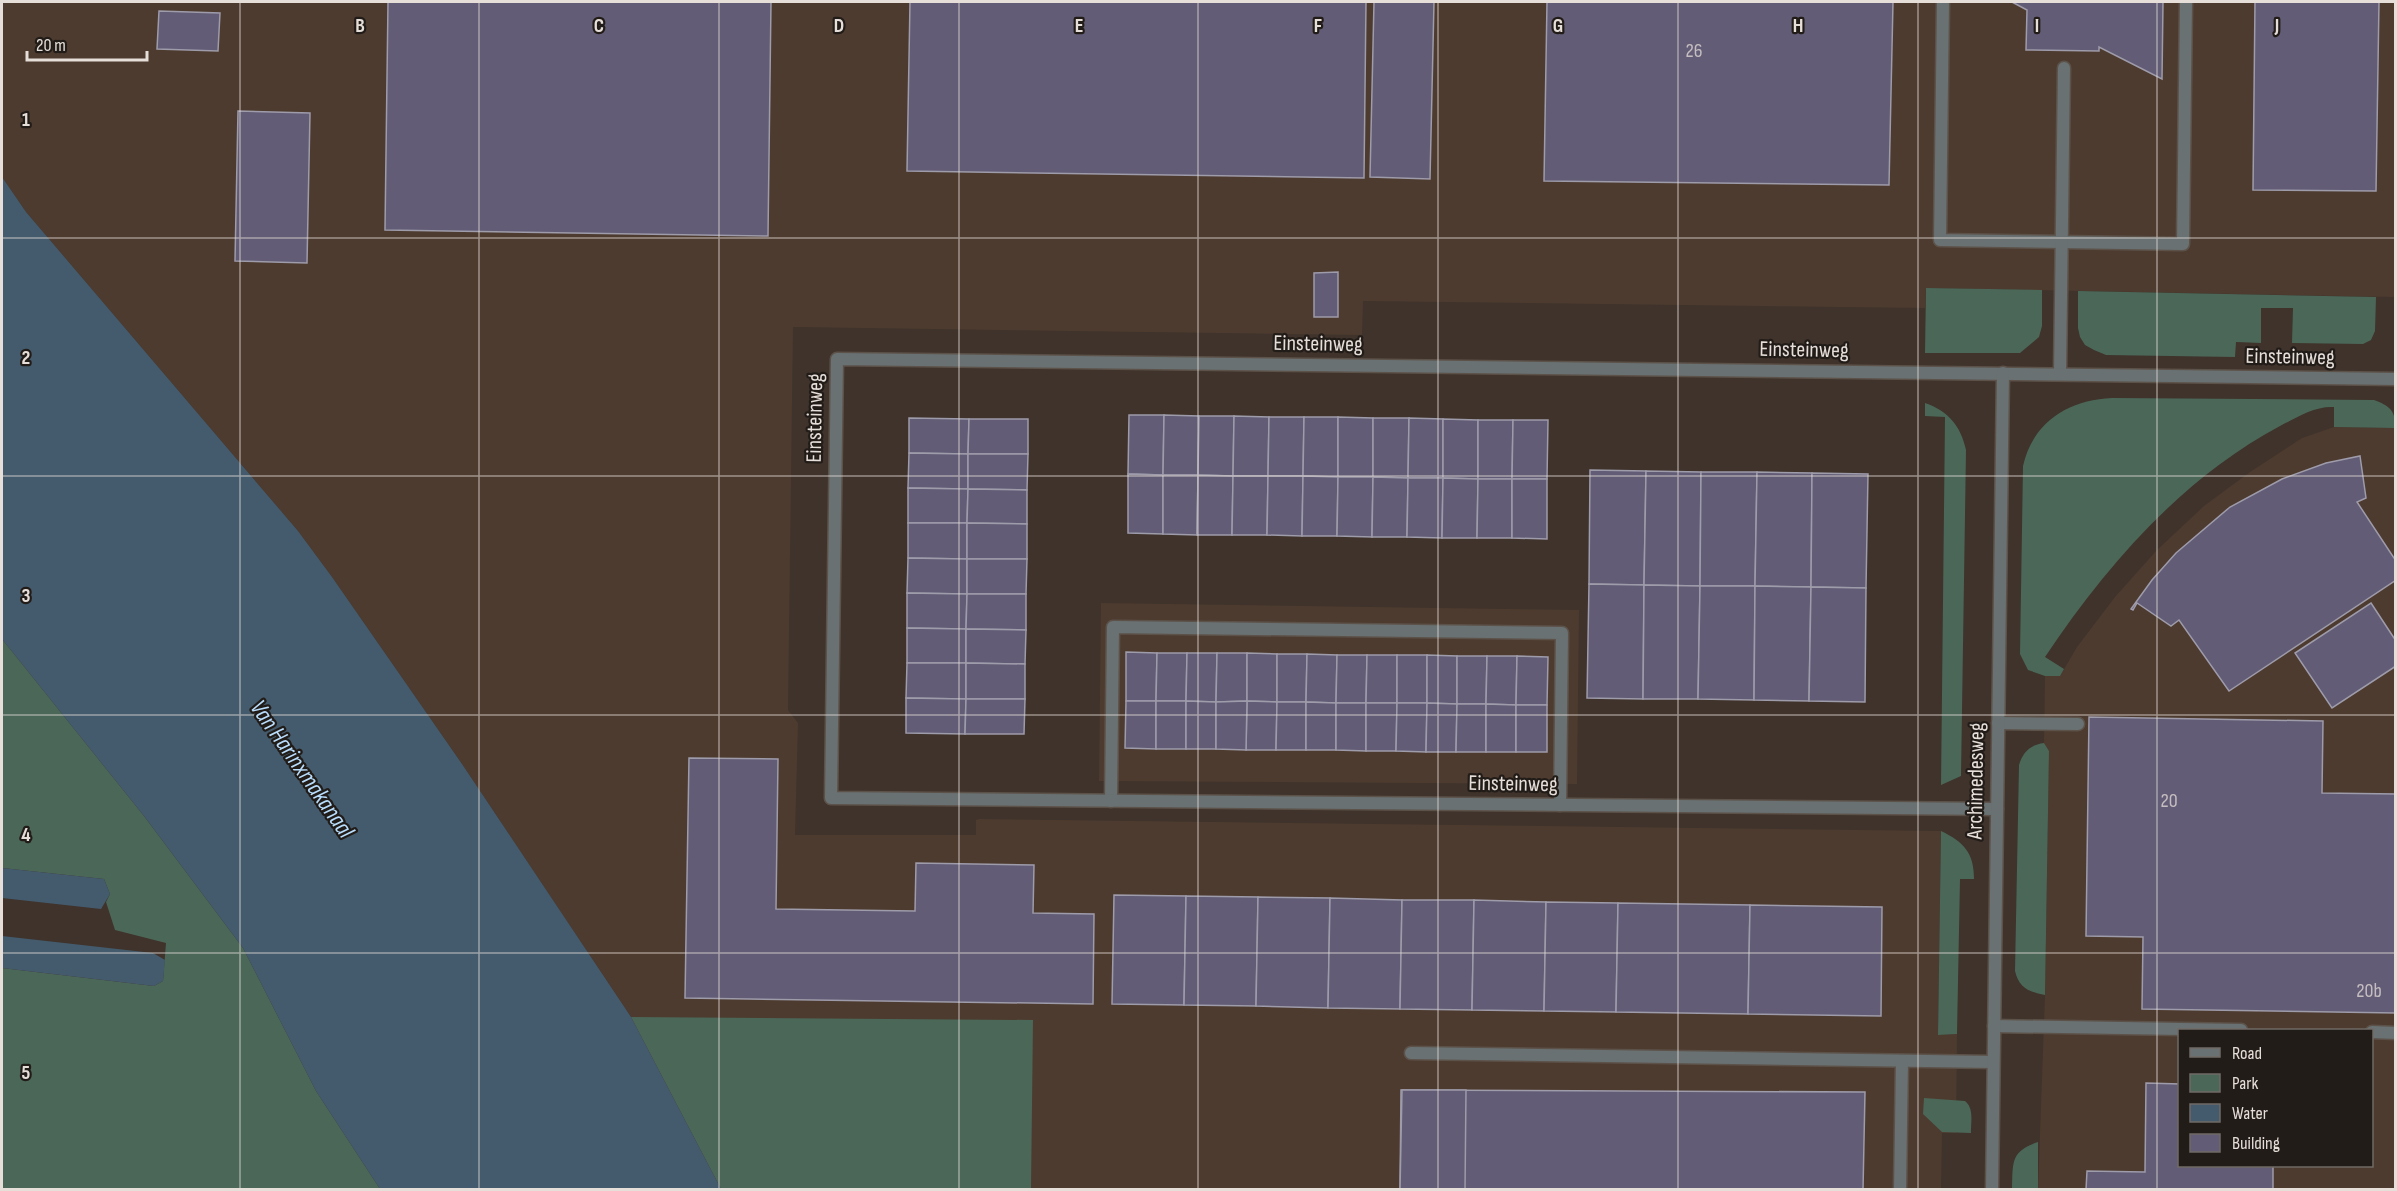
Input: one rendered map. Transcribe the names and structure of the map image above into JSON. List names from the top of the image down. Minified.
{"streets":{"street":["Einsteinweg","Archimedesweg"]},"crossings":[["Einsteinweg","Archimedesweg"]],"water":["Van Harinxmakanaal"],"house_numbers":["26","20","20b"],"legend":["Road","Park","Water","Building"],"scale_bar":"20 m","grid":{"columns":["B","C","D","E","F","G","H","I","J"],"rows":["1","2","3","4","5"]}}
